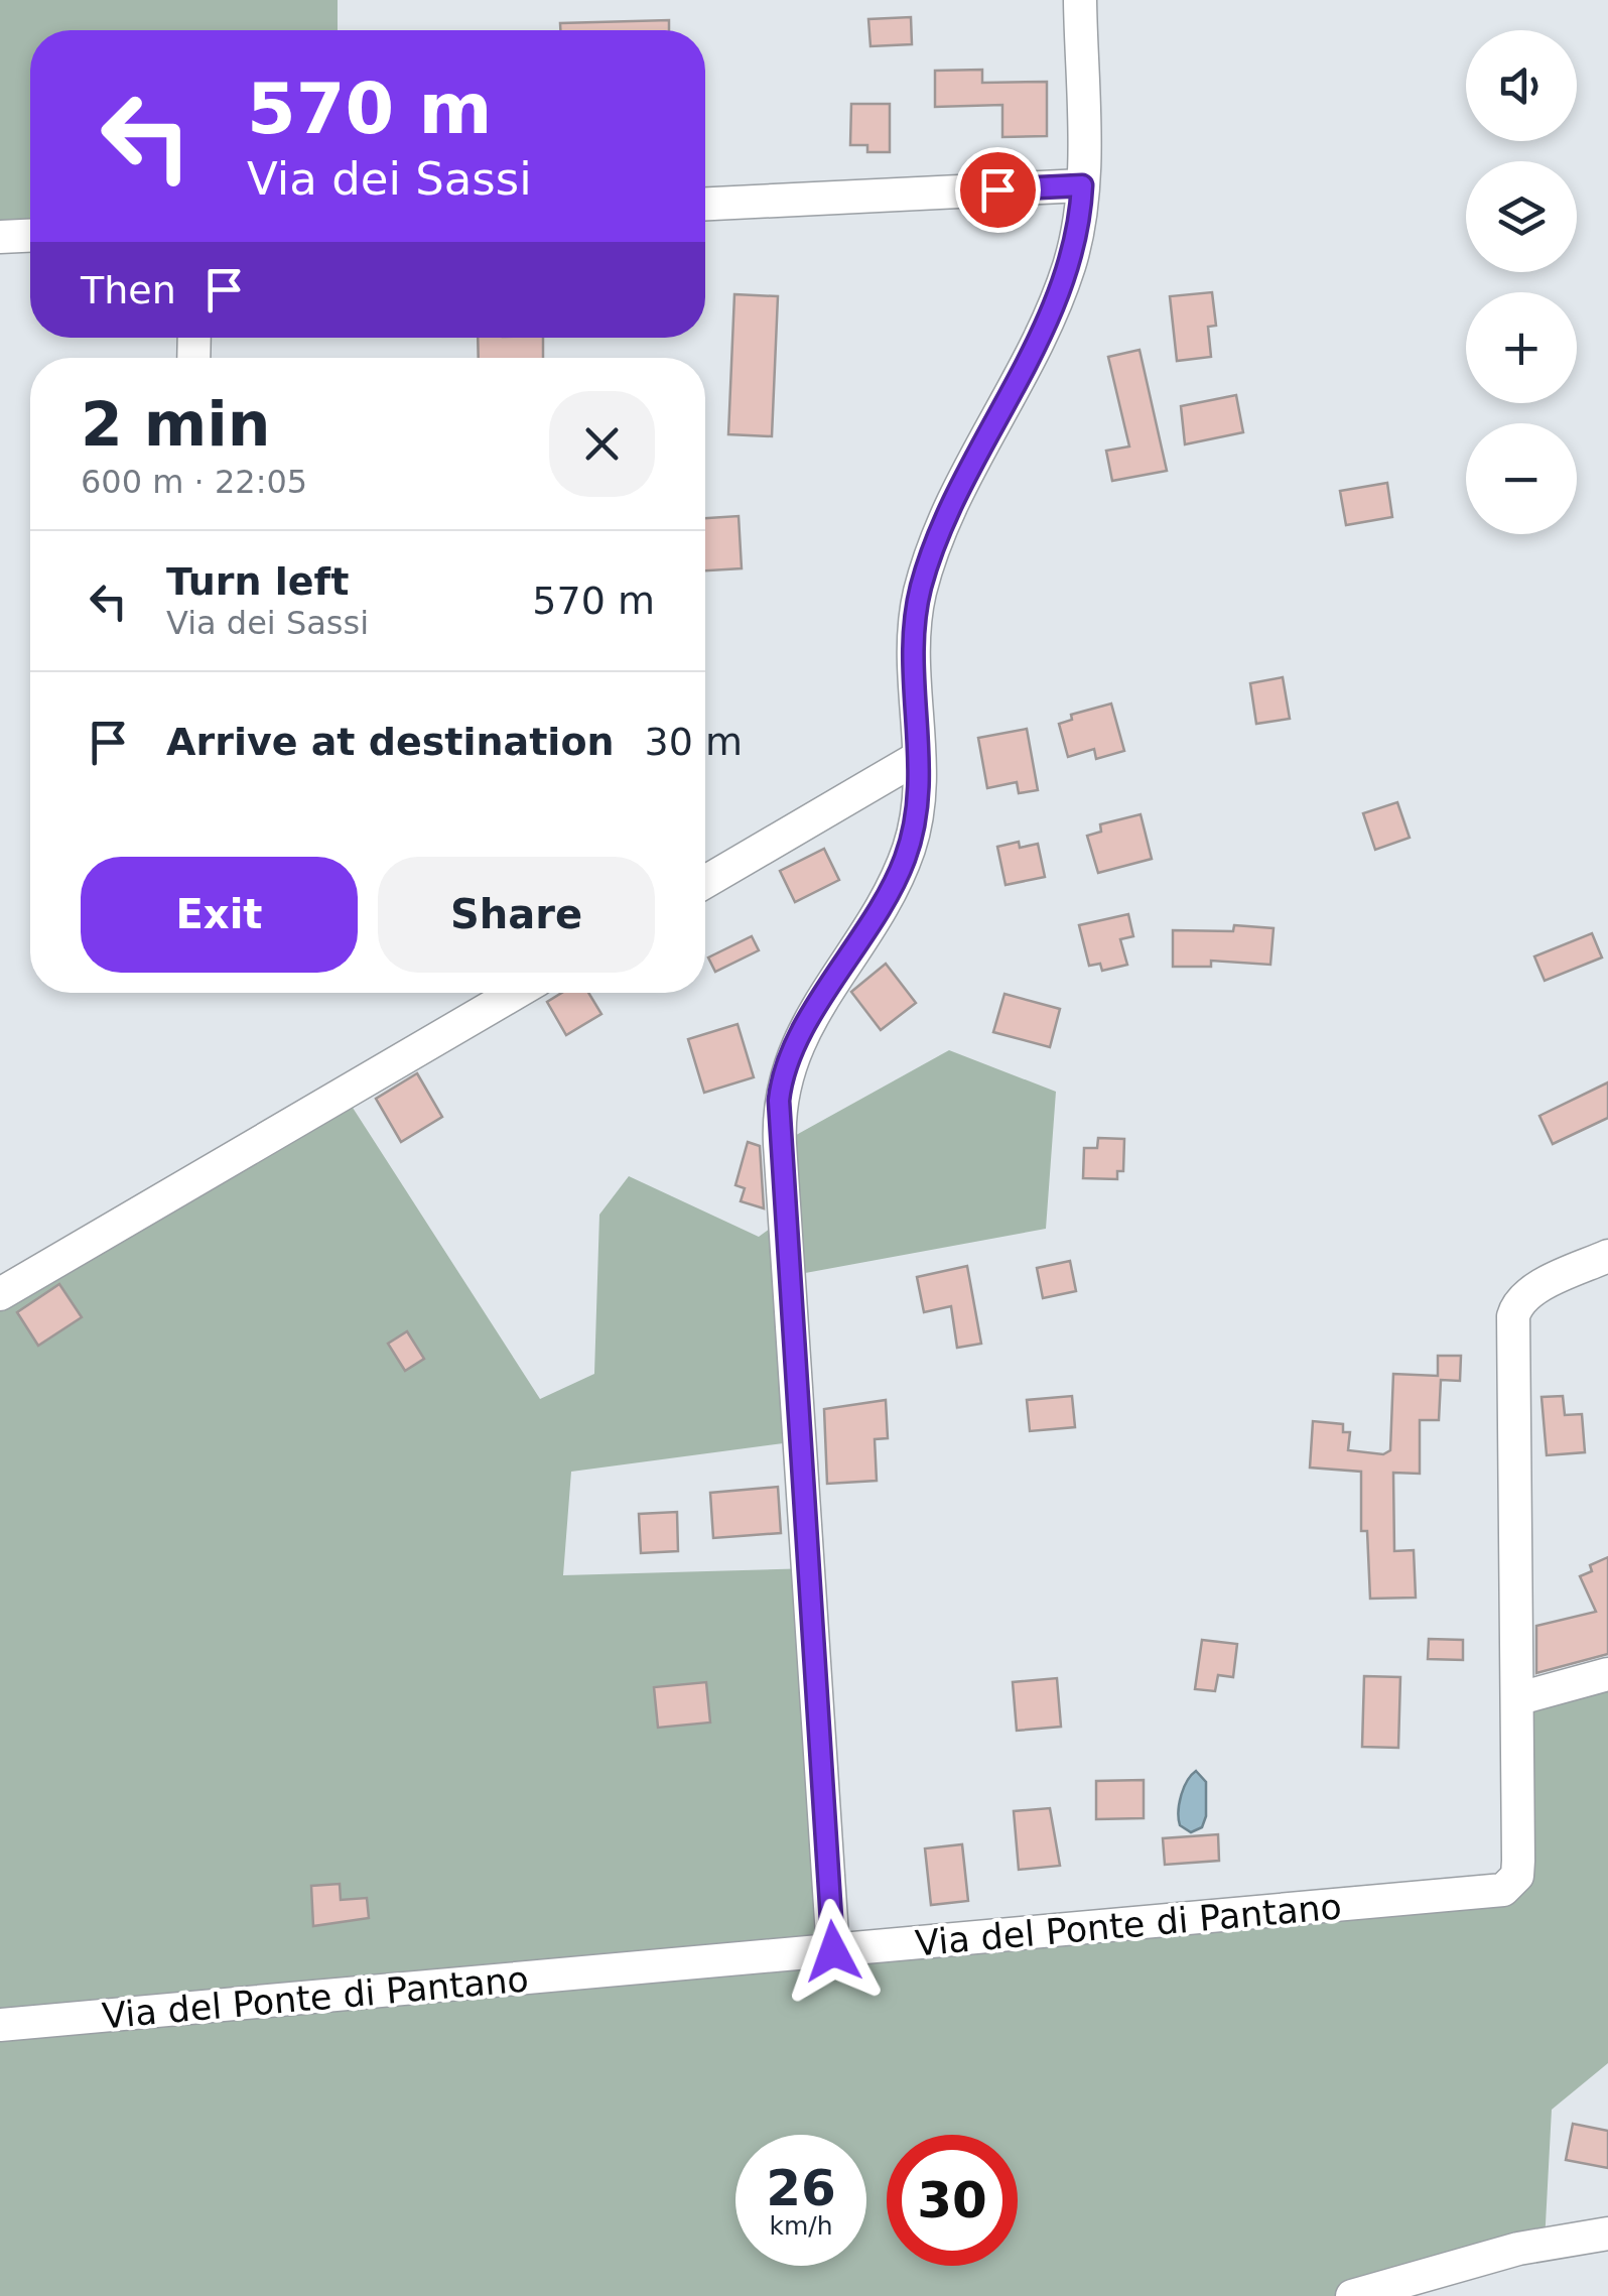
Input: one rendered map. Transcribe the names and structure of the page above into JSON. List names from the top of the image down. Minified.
{"streets":{"street":["Via del Ponte di Pantano"]},"page":{"map_buttons":["+","−"],"turn":["570 m","Via dei Sassi"],"then":"Then","heading":["2 min","600 m · 22:05"],"list":[{"name":"Turn left","note":"Via dei Sassi","value":"570 m"},{"name":"Arrive at destination","value":"30 m"}],"buttons":["Exit","Share"],"speed":"26 km/h","limit":"30"}}
